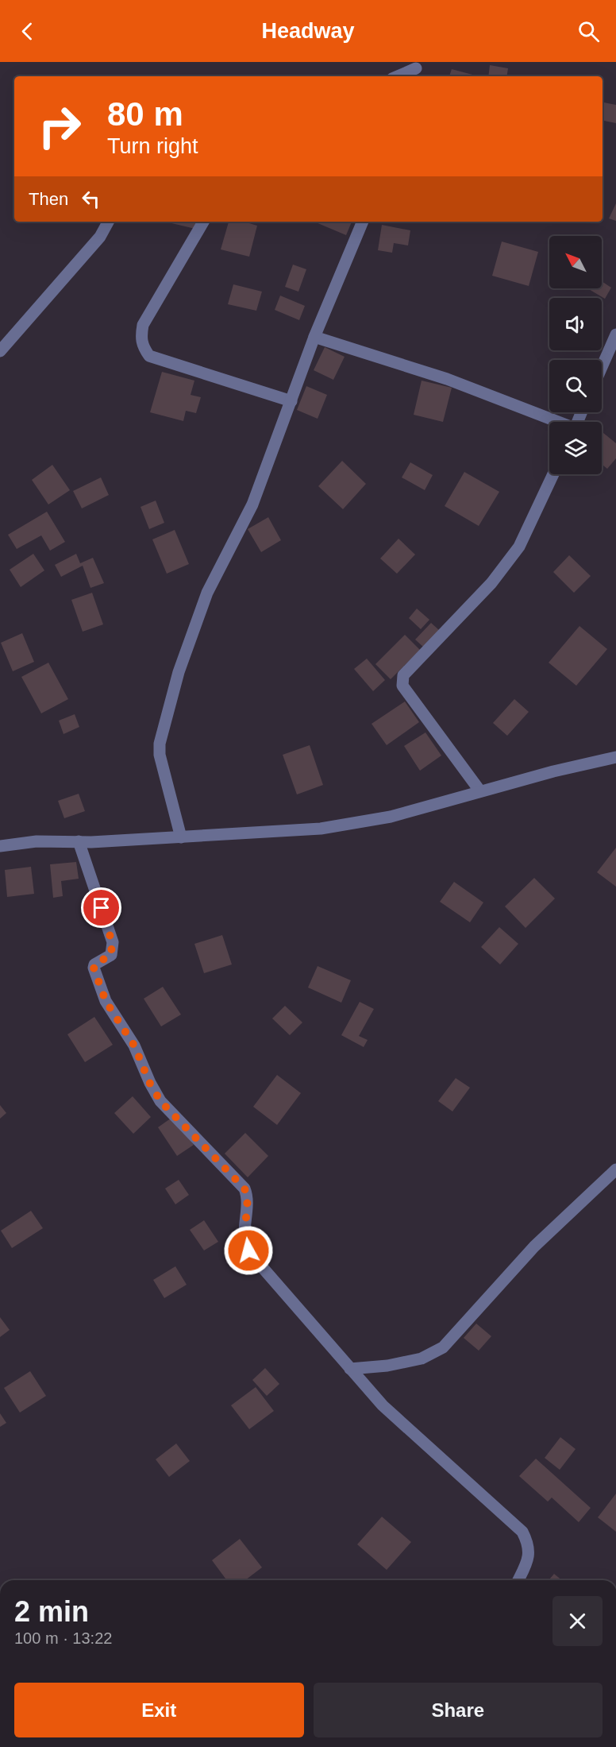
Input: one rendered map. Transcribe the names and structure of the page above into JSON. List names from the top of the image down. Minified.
{"north":"top left","page":{"header":"Headway","turn":["80 m","Turn right"],"then":"Then","heading":["2 min","100 m · 13:22"],"buttons":["Exit","Share"]}}
